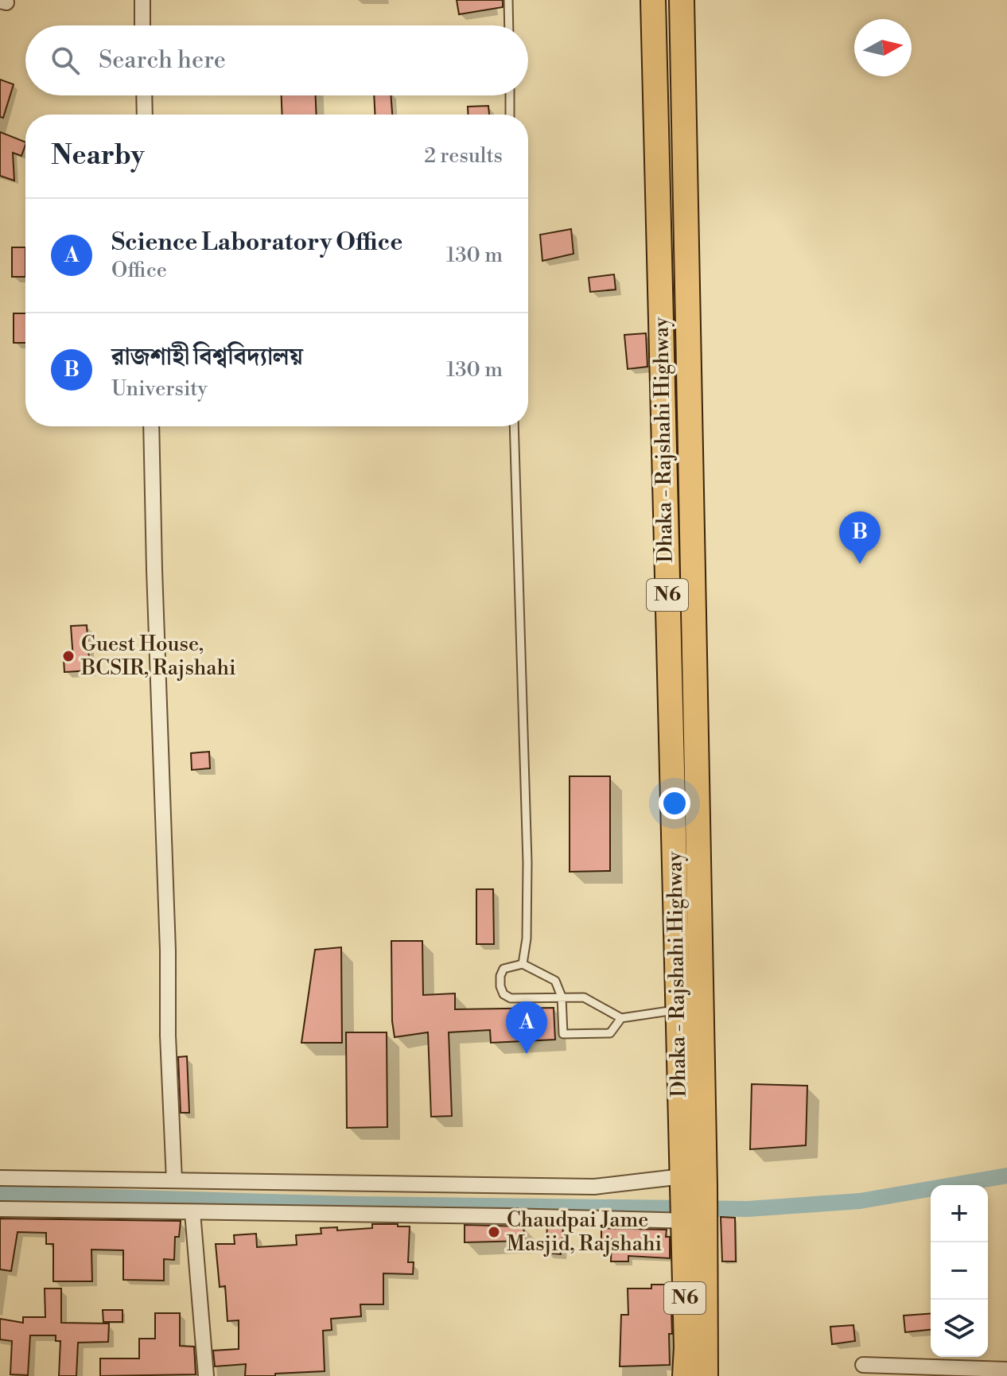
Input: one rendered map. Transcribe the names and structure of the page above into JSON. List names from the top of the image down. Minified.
{"streets":{"highway":["Dhaka - Rajshahi Highway","N6"]},"places":["Guest House, BCSIR, Rajshahi","Chaudpai Jame Masjid, Rajshahi"],"north":"right","page":{"search":"Search here","heading":["Nearby","2 results"],"list":[{"mark":"A","name":"Science Laboratory Office","note":"Office","value":"130 m"},{"mark":"B","name":"রাজশাহী বিশ্ববিদ্যালয়","note":"University","value":"130 m"}],"pins":["B","A"],"map_buttons":["+","−"]}}
